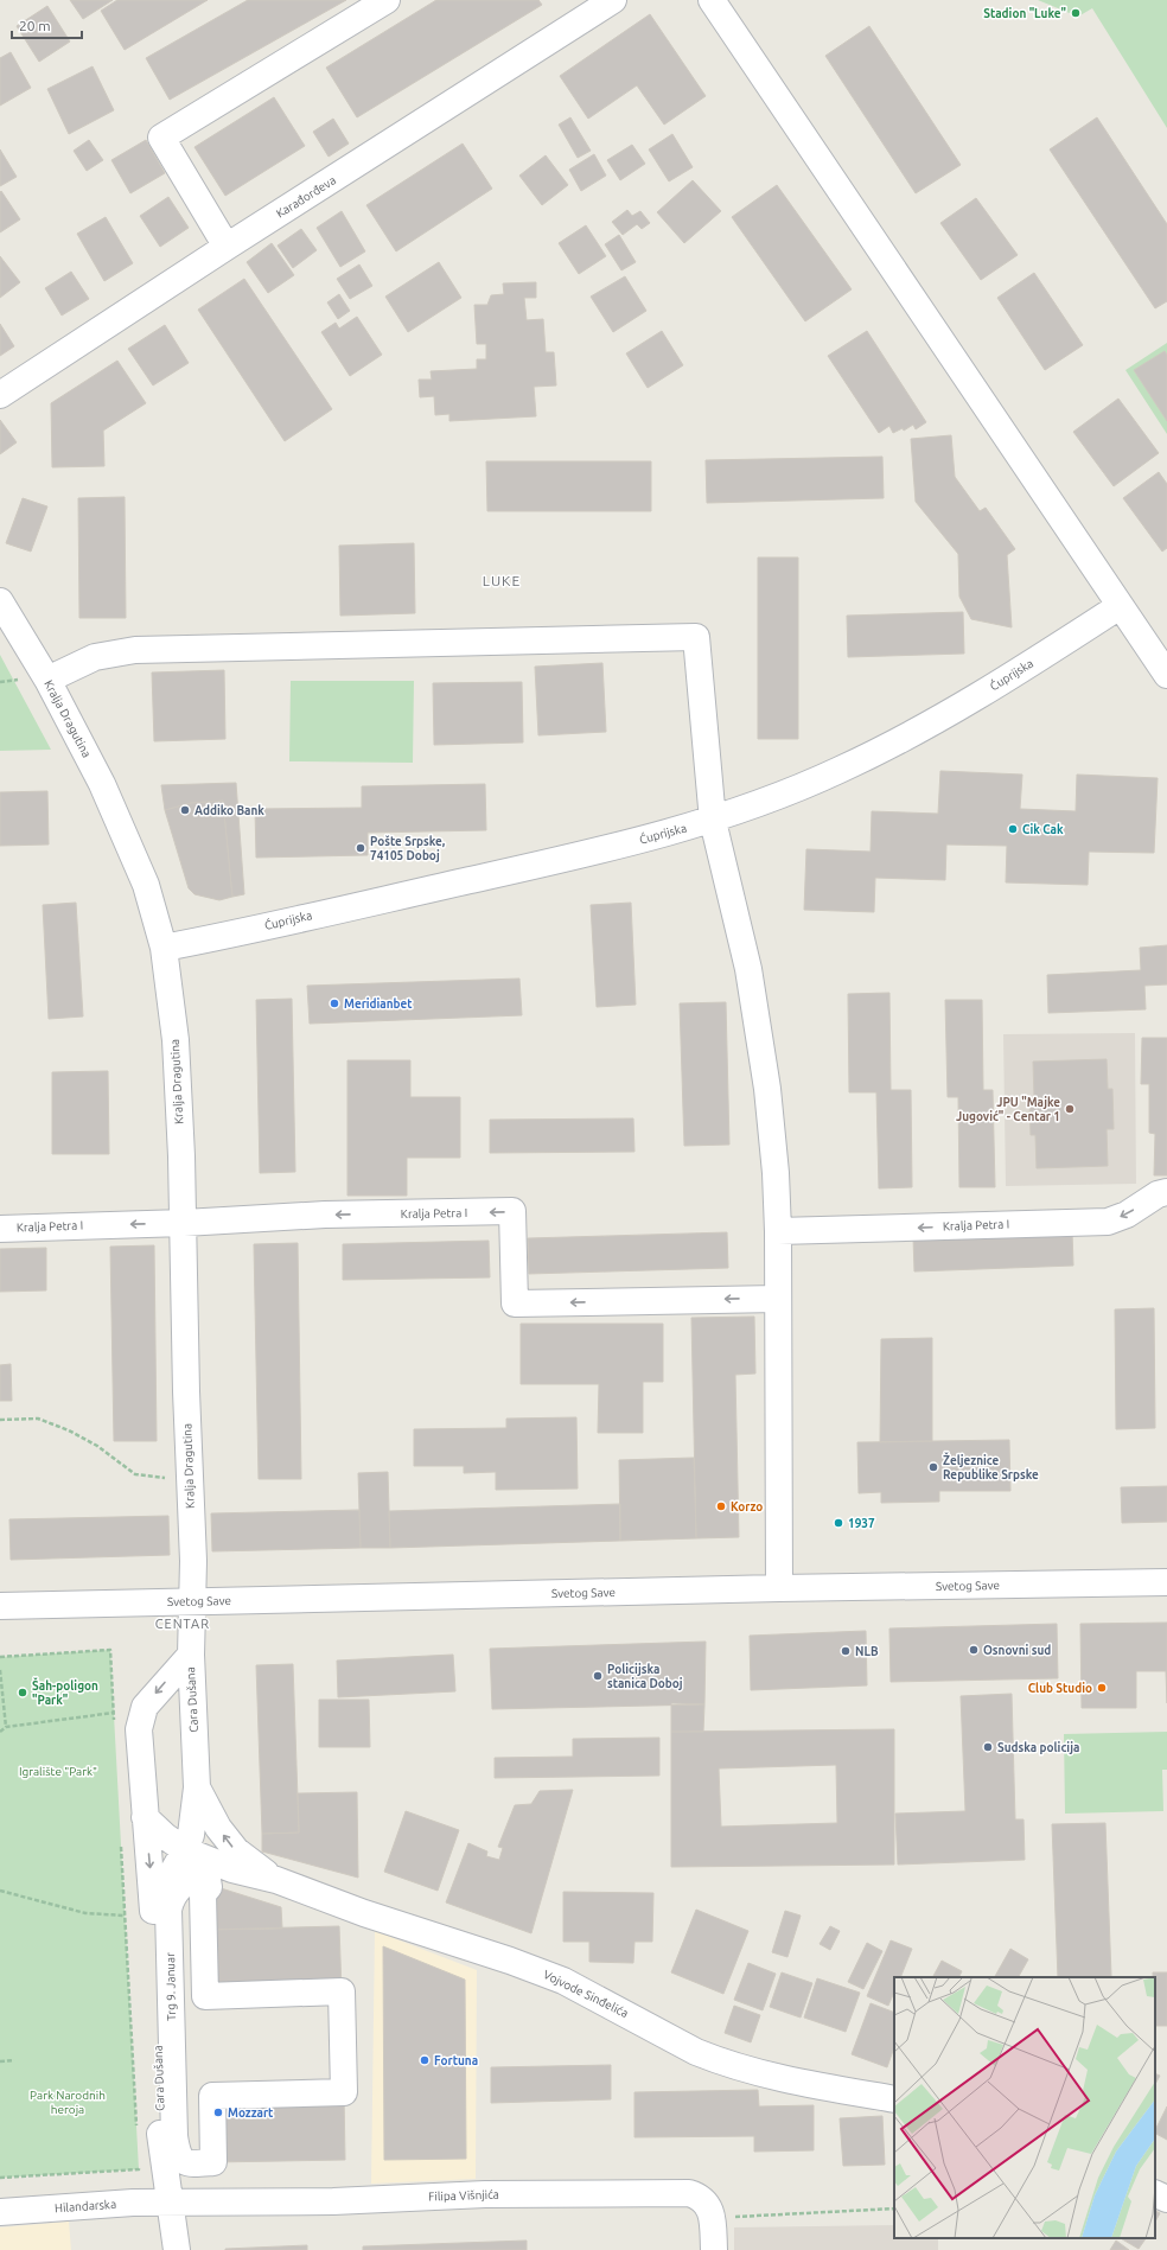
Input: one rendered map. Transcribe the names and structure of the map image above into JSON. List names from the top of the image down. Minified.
{"streets":{"street":["Karađorđeva","Ćuprijska","Kralja Dragutina","Kralja Petra I","Svetog Save","Cara Dušana","Trg 9. Januar","Vojvode Sinđelića","Filipa Višnjića","Hilandarska"]},"crossings":[["Ćuprijska","Kralja Dragutina"],["Kralja Dragutina","Kralja Petra I"],["Kralja Dragutina","Svetog Save"],["Kralja Dragutina","Cara Dušana"],["Svetog Save","Cara Dušana"],["Cara Dušana","Vojvode Sinđelića"],["Cara Dušana","Filipa Višnjića"],["Cara Dušana","Hilandarska"],["Filipa Višnjića","Hilandarska"]],"one_way":["Kralja Petra I"],"districts":["LUKE","CENTAR"],"parks":["Igralište \"Park\"","Park Narodnih heroja"],"places":["Stadion \"Luke\"","Addiko Bank","Cik Cak","Pošte Srpske, 74105 Doboj","Meridianbet","JPU \"Majke Jugović\" - Centar 1","Željeznice Republike Srpske","Korzo","1937","Osnovni sud","NLB","Policijska stanica Doboj","Club Studio","Šah-poligon \"Park\"","Sudska policija","Fortuna","Mozzart"],"scale_bar":"20 m"}
